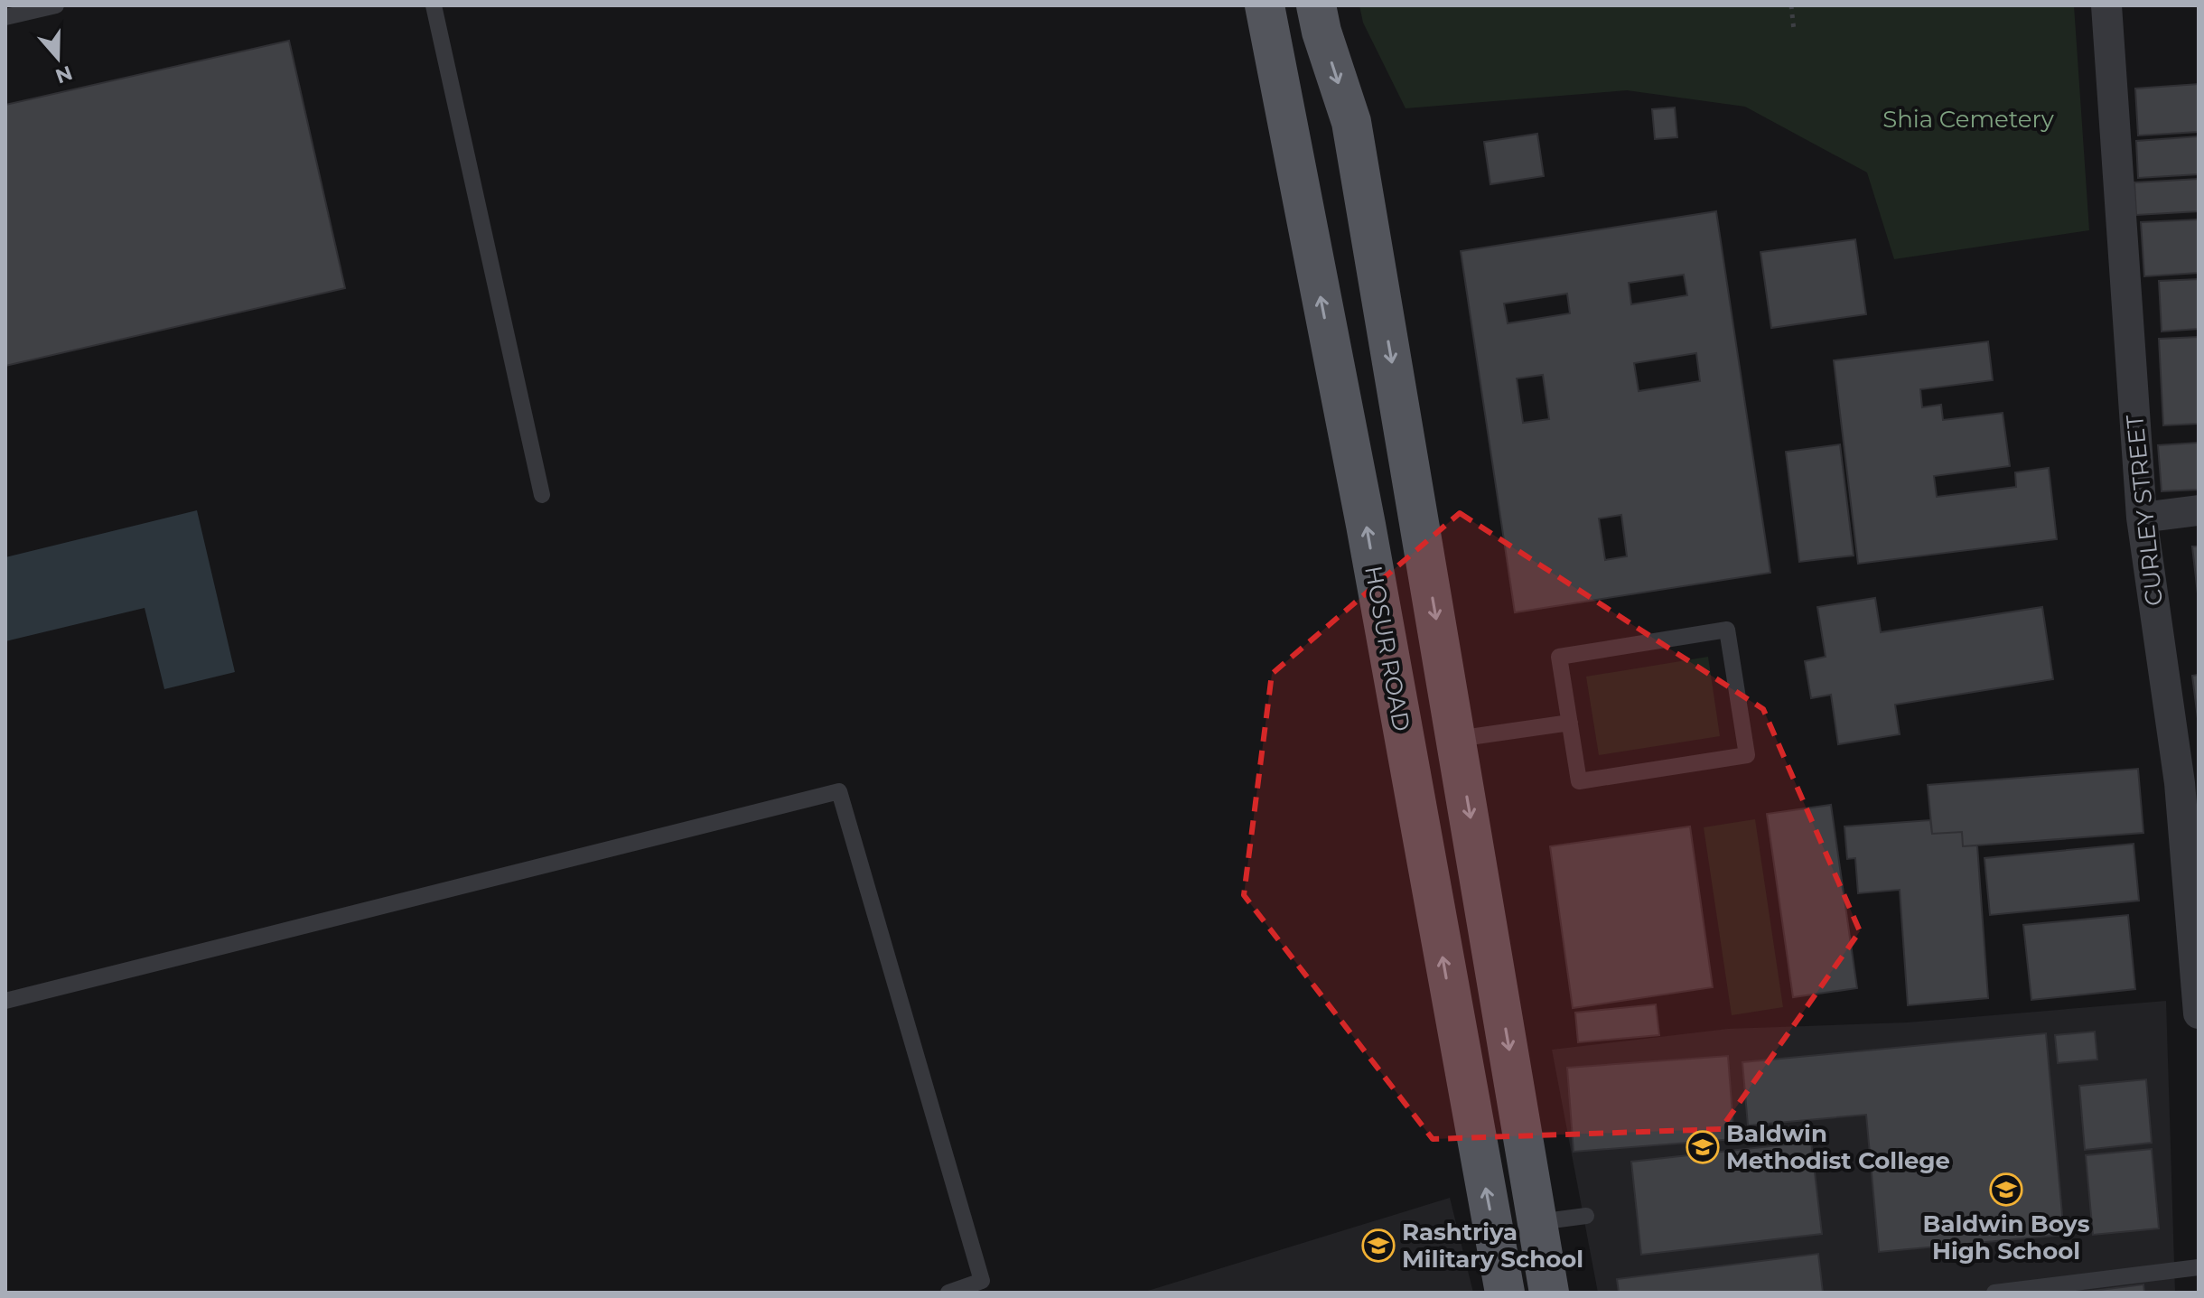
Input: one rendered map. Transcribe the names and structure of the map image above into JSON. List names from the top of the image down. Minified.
{"streets":{"main road":["HOSUR ROAD"],"street":["CURLEY STREET"]},"parks":["Shia Cemetery"],"places":{"school or university":["Baldwin Methodist College","Baldwin Boys High School","Rashtriya Military School"]},"north":"bottom"}
